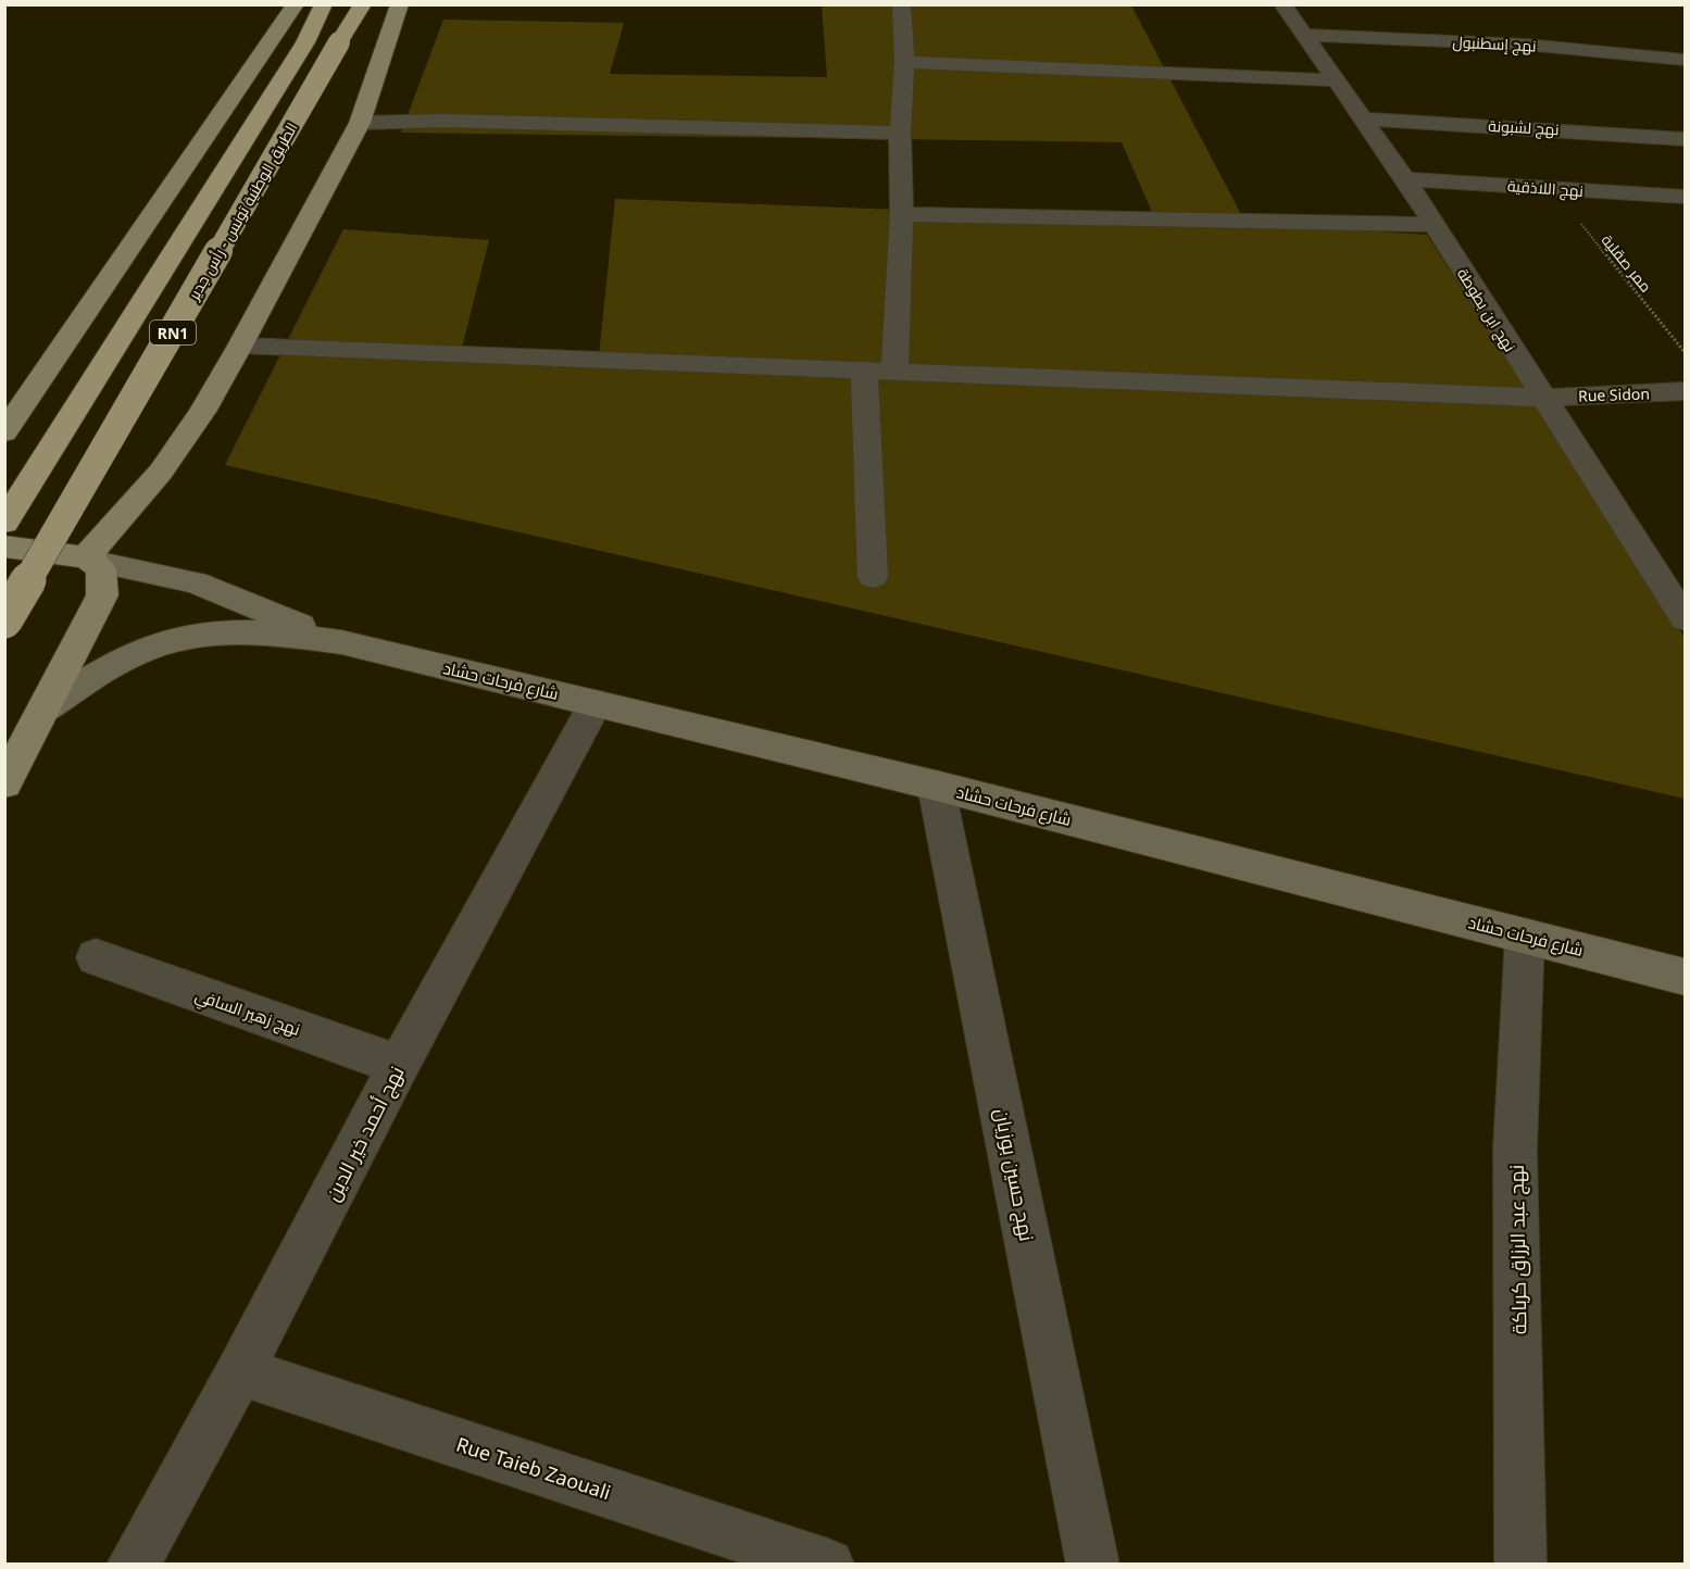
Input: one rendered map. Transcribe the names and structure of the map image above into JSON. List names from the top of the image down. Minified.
{"streets":{"highway":["الطريق الوطنية تونس - رأس جدير","RN1"],"main road":["شارع فرحات حشاد"],"street":["نهج إسطنبول","نهج لشبونة","نهج اللاذقية","نهج ابن بطوطة","Rue Sidon","نهج زهير السافي","نهج أحمد خير الدين","نهج حسين بوزيان","نهج عبد الرزاق كرباكة","Rue Taieb Zaouali"],"path":["ممر صقلية"]},"crossings":[["نهج إسطنبول","نهج ابن بطوطة"],["نهج لشبونة","نهج ابن بطوطة"],["نهج اللاذقية","ممر صقلية"],["نهج اللاذقية","نهج ابن بطوطة"],["نهج ابن بطوطة","Rue Sidon"],["شارع فرحات حشاد","نهج أحمد خير الدين"],["شارع فرحات حشاد","نهج حسين بوزيان"],["شارع فرحات حشاد","نهج عبد الرزاق كرباكة"],["نهج زهير السافي","نهج أحمد خير الدين"],["نهج أحمد خير الدين","Rue Taieb Zaouali"]]}
